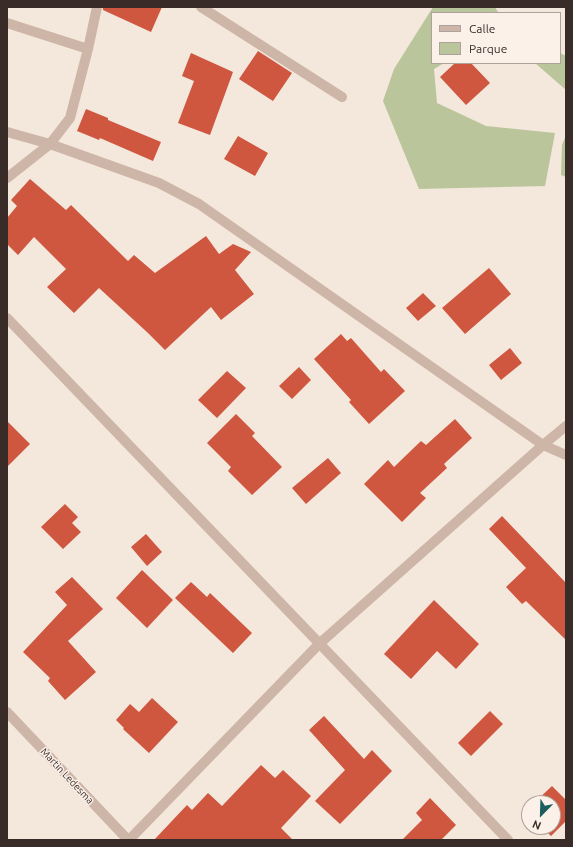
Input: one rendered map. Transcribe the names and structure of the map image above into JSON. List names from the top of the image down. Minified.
{"streets":{"street":["Martin Ledesma"]},"legend":["Calle","Parque"],"north":"bottom left"}
